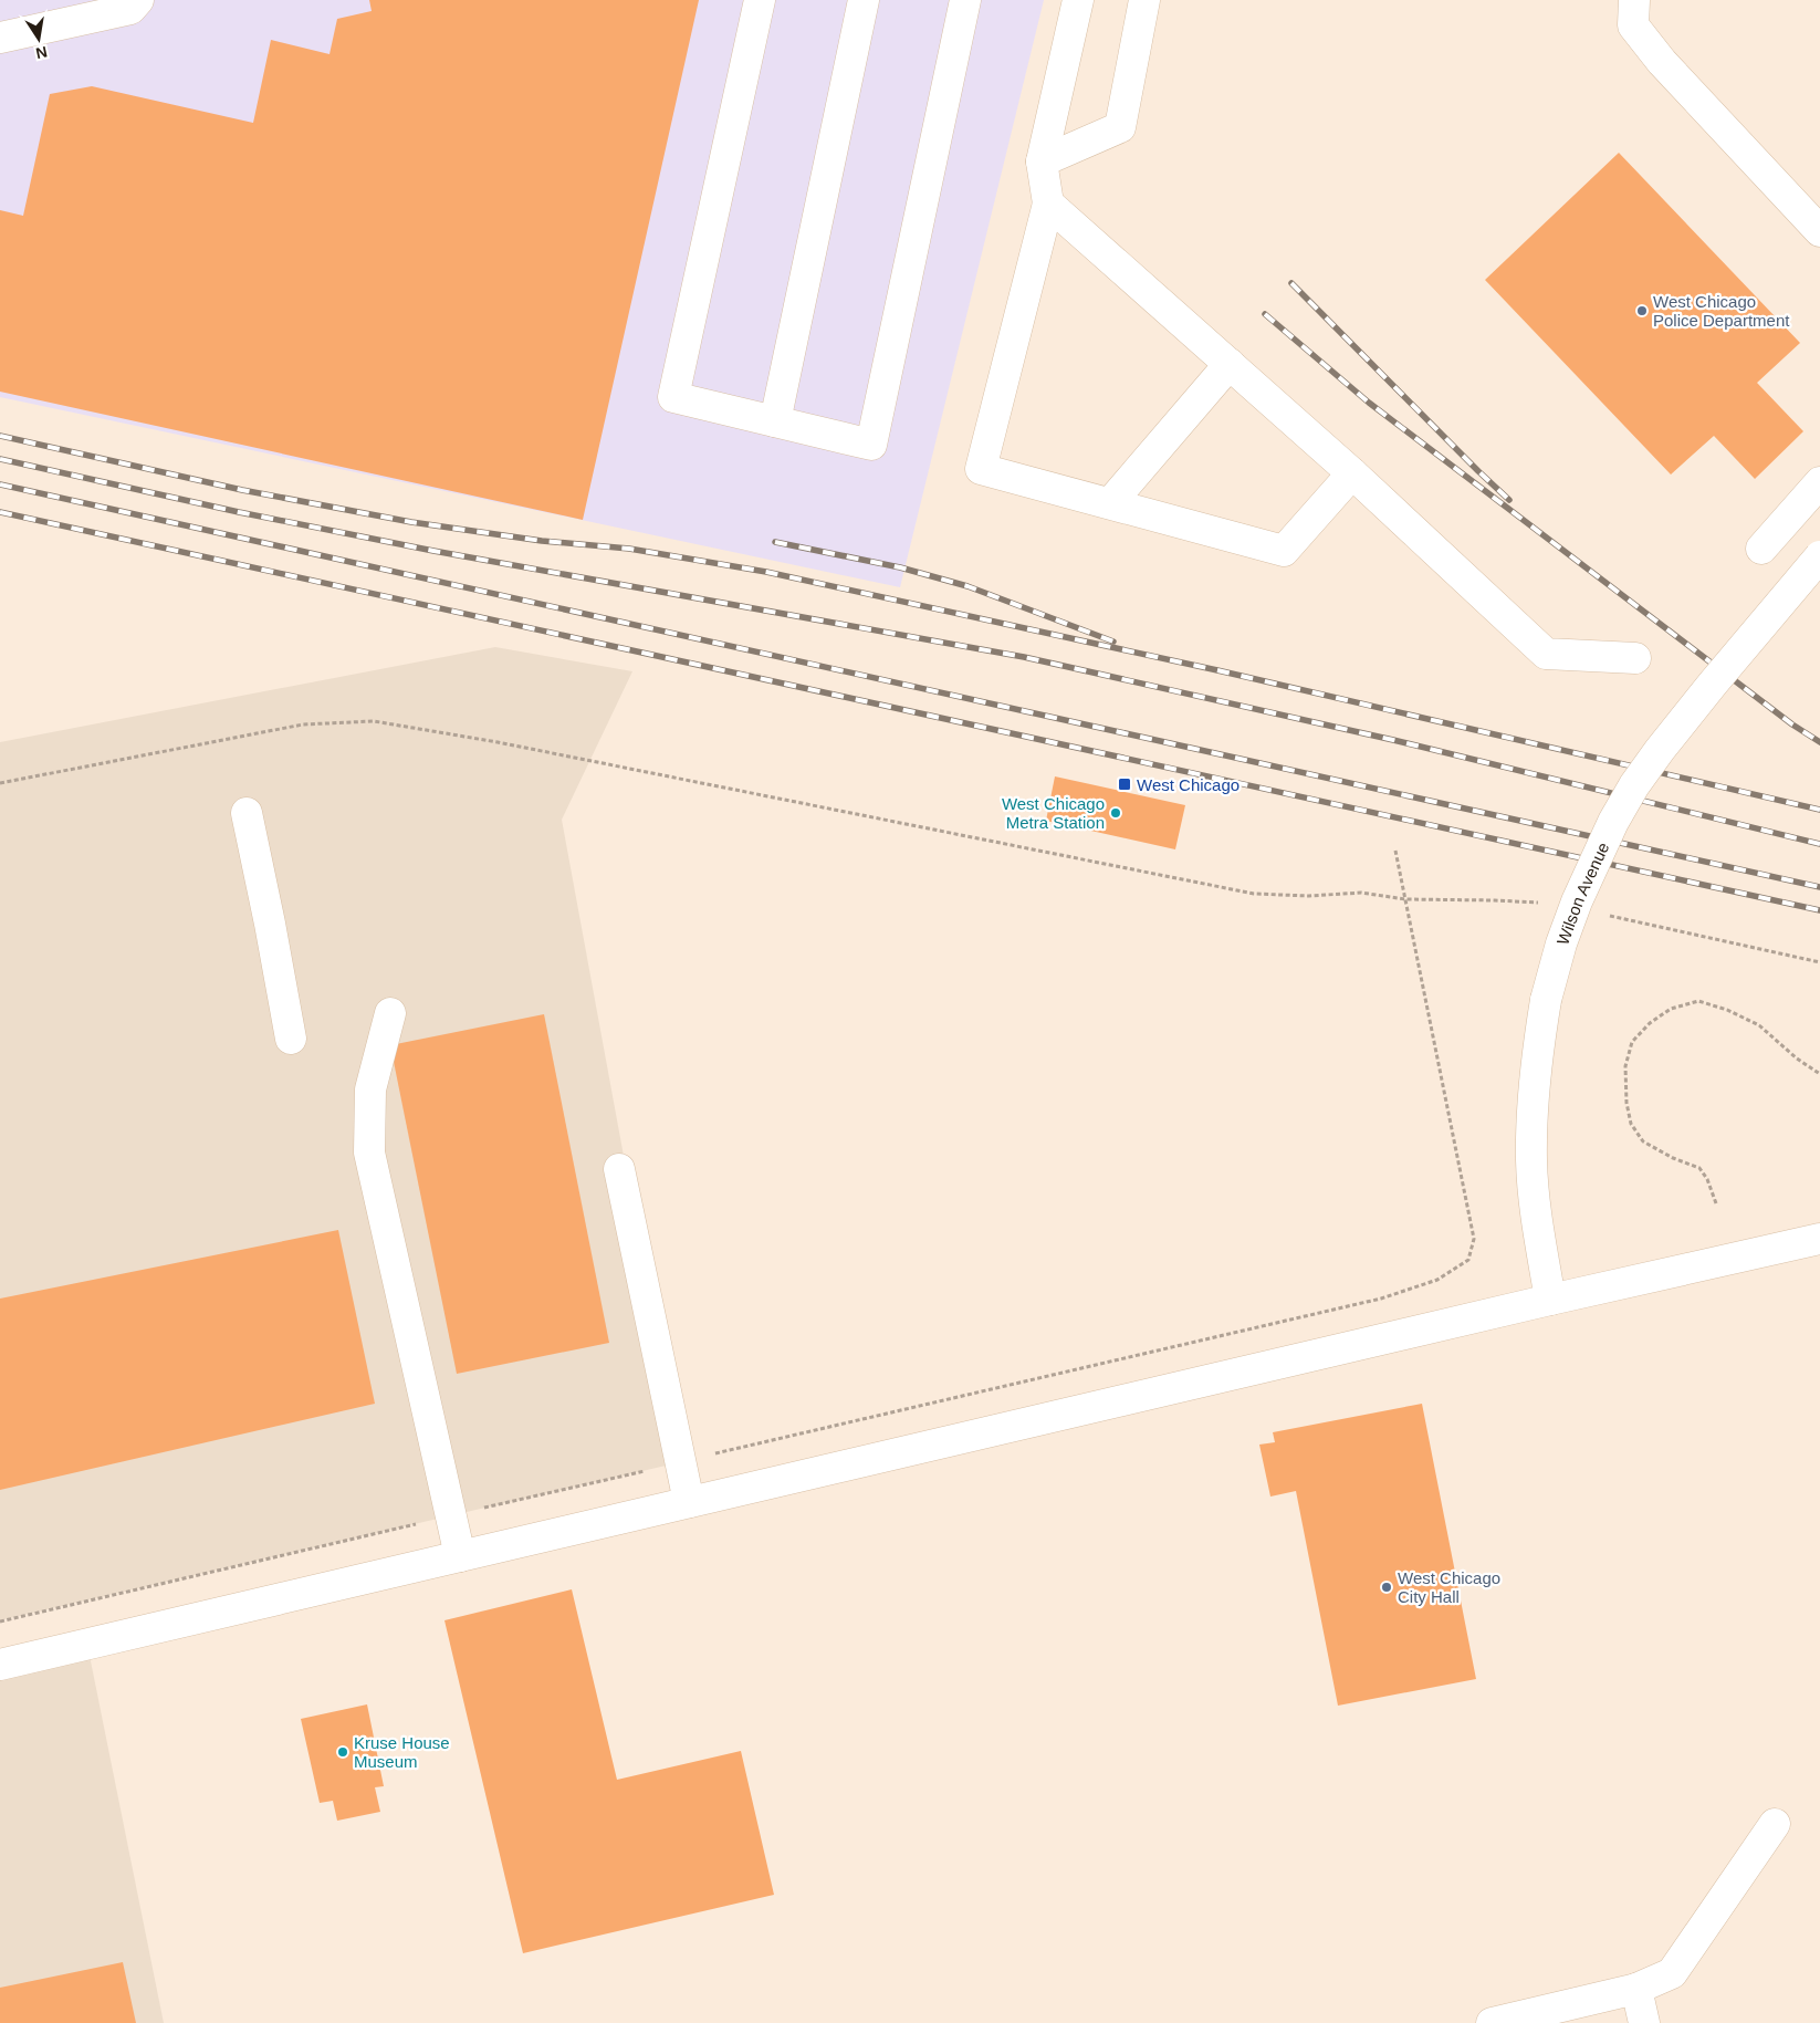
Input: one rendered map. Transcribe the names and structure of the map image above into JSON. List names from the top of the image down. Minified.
{"streets":{"street":["Wilson Avenue"]},"places":{"other":["West Chicago Police Department","West Chicago Metra Station","West Chicago City Hall","Kruse House Museum"],"transit":["West Chicago"]},"north":"bottom"}
